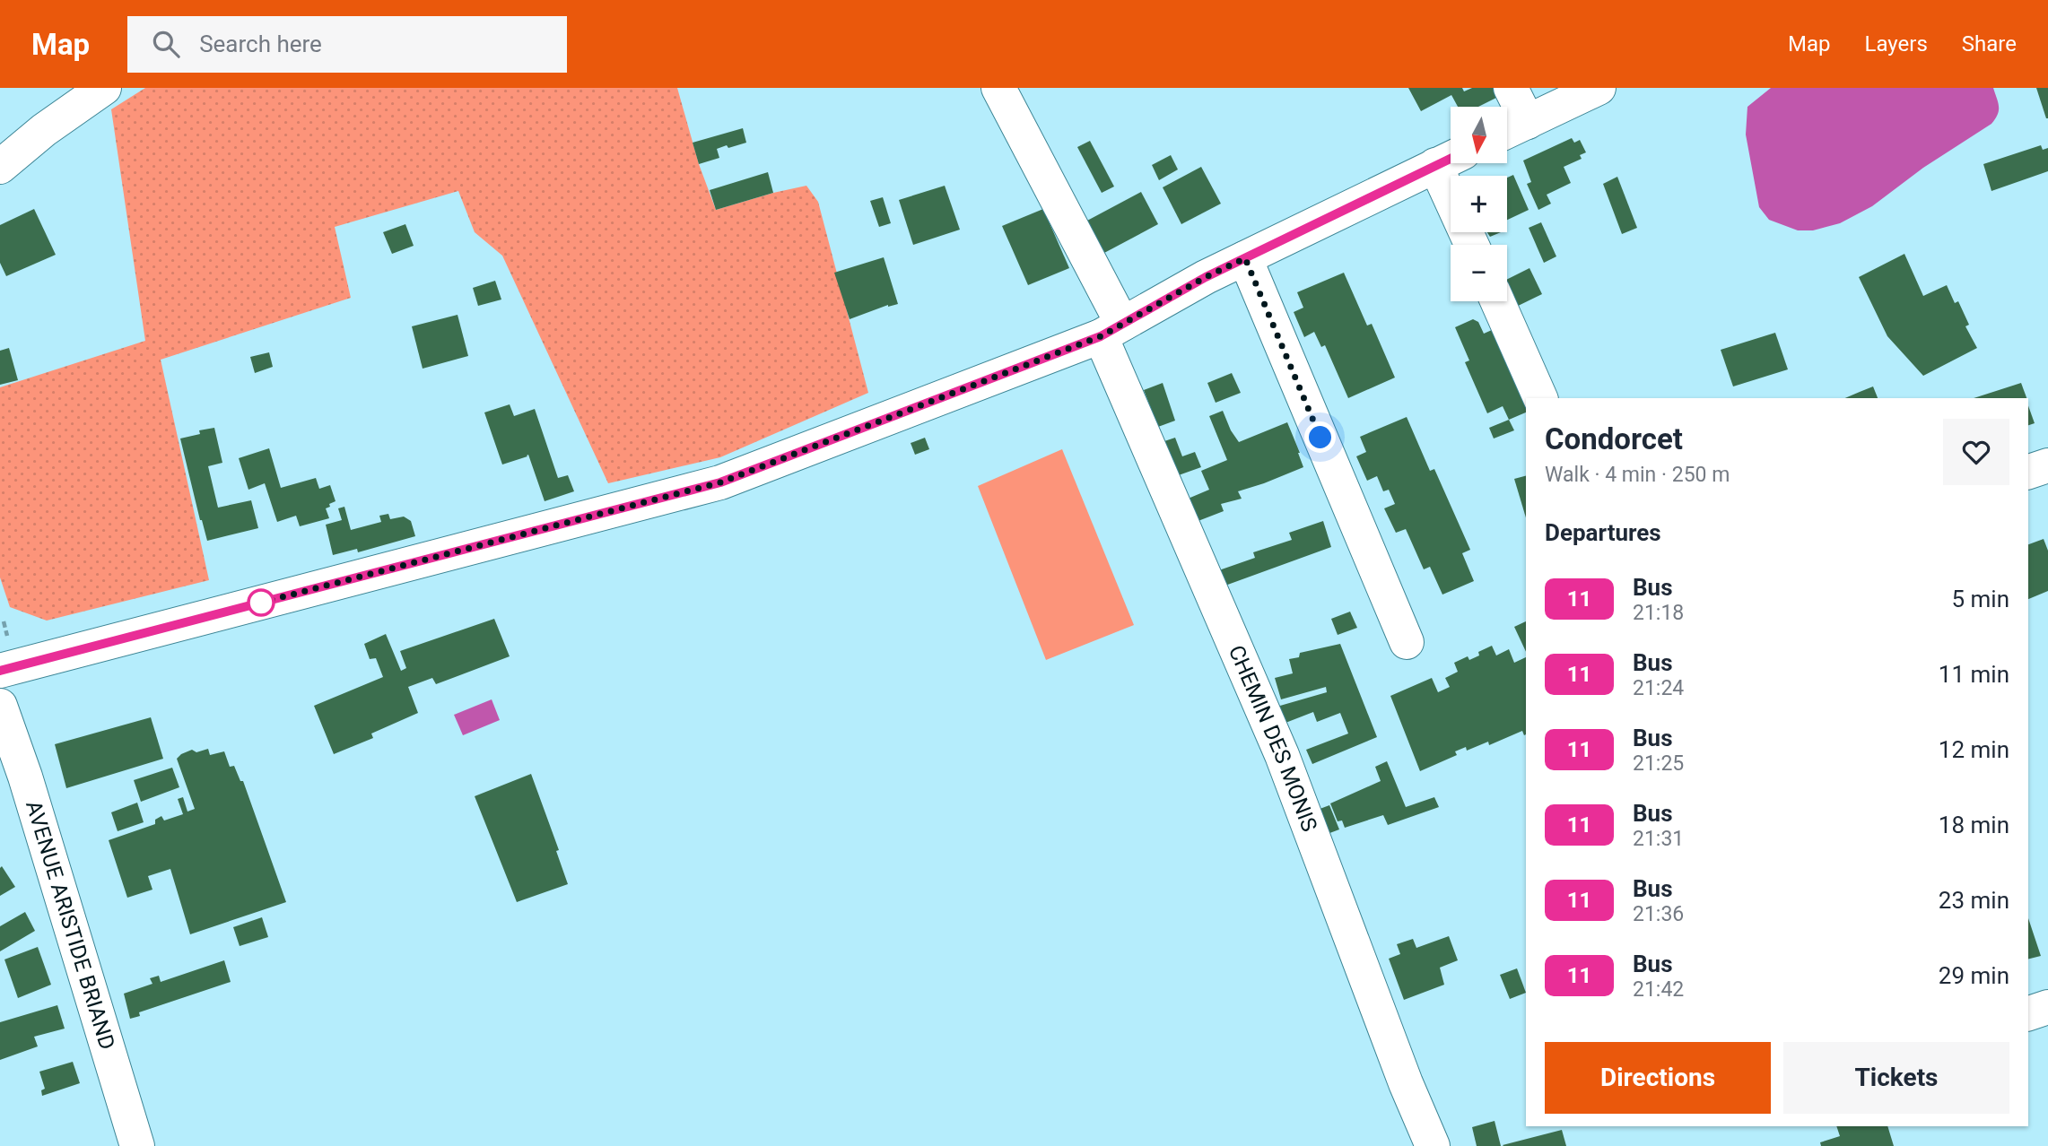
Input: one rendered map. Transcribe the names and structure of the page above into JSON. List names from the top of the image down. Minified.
{"streets":{"street":["CHEMIN DES MONIS","AVENUE ARISTIDE BRIAND"]},"lines":["bus line 11"],"north":"bottom","page":{"header":"Map","search":"Search here","nav":["Map","Layers","Share"],"map_buttons":["+","−"],"heading":[["Condorcet","Walk · 4 min · 250 m"],"Departures"],"list":[{"mark":"11","name":"Bus","note":"21:18","value":"5 min"},{"mark":"11","name":"Bus","note":"21:24","value":"11 min"},{"mark":"11","name":"Bus","note":"21:25","value":"12 min"},{"mark":"11","name":"Bus","note":"21:31","value":"18 min"},{"mark":"11","name":"Bus","note":"21:36","value":"23 min"},{"mark":"11","name":"Bus","note":"21:42","value":"29 min"}],"buttons":["Directions","Tickets"]}}
